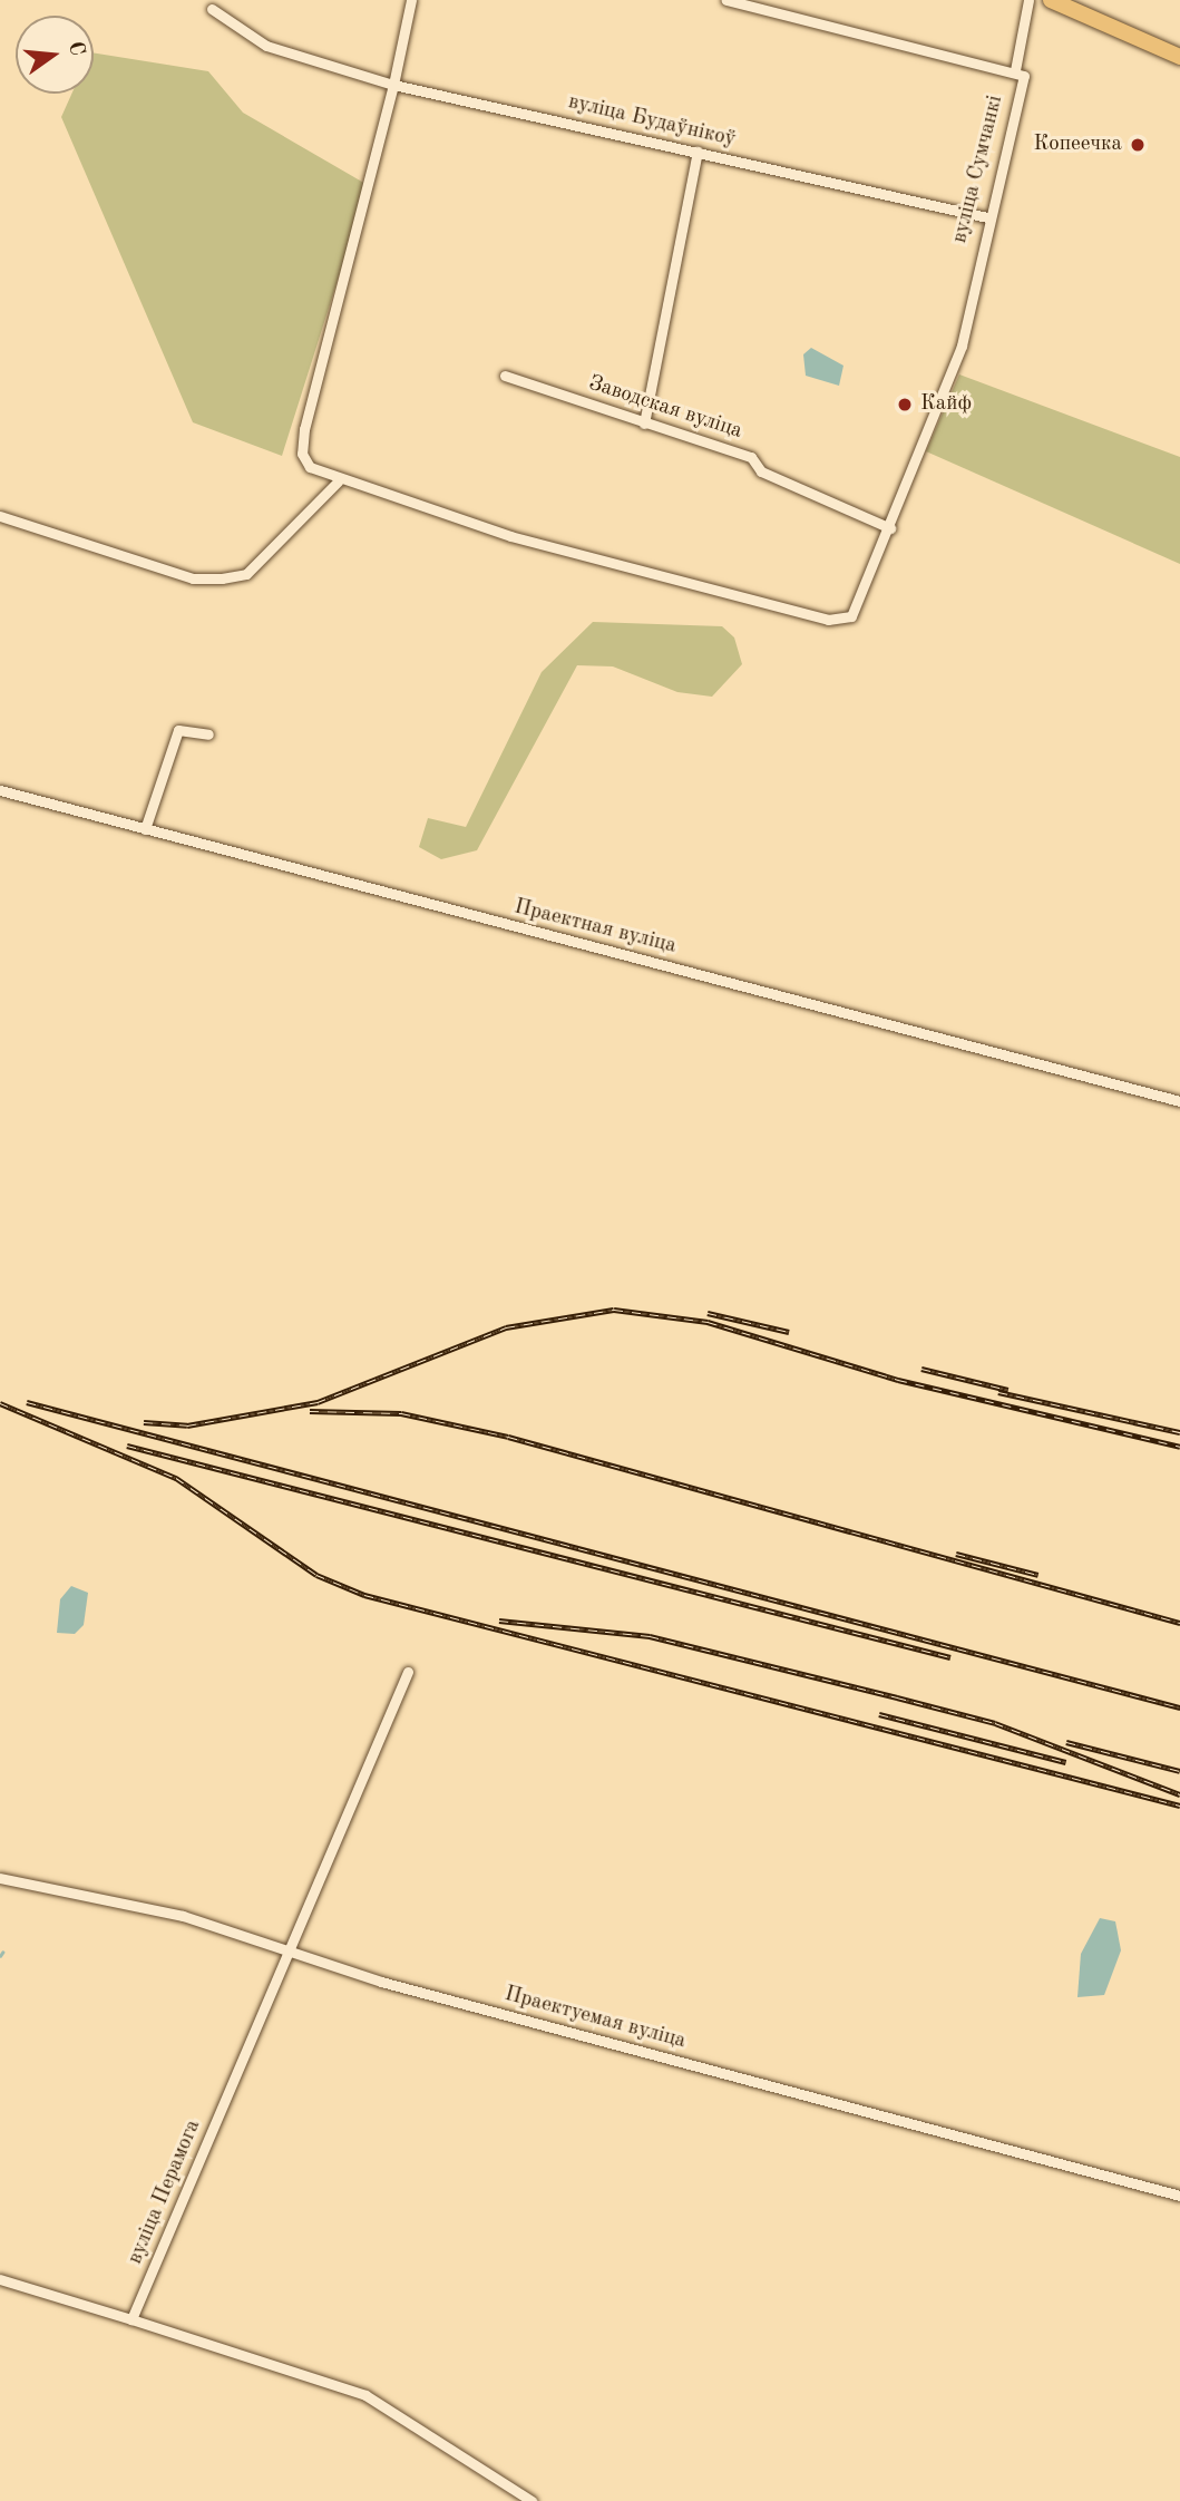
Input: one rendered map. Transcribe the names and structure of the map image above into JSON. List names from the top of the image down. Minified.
{"streets":{"street":["вуліца Будаўнікоў","вуліца Сумчанкі","Заводская вуліца","Праектная вуліца","Праектуемая вуліца","вуліца Перамога"]},"crossings":[["вуліца Будаўнікоў","вуліца Сумчанкі"],["вуліца Сумчанкі","Заводская вуліца"],["Праектуемая вуліца","вуліца Перамога"]],"places":["Копеечка","Кайф"],"north":"right"}
